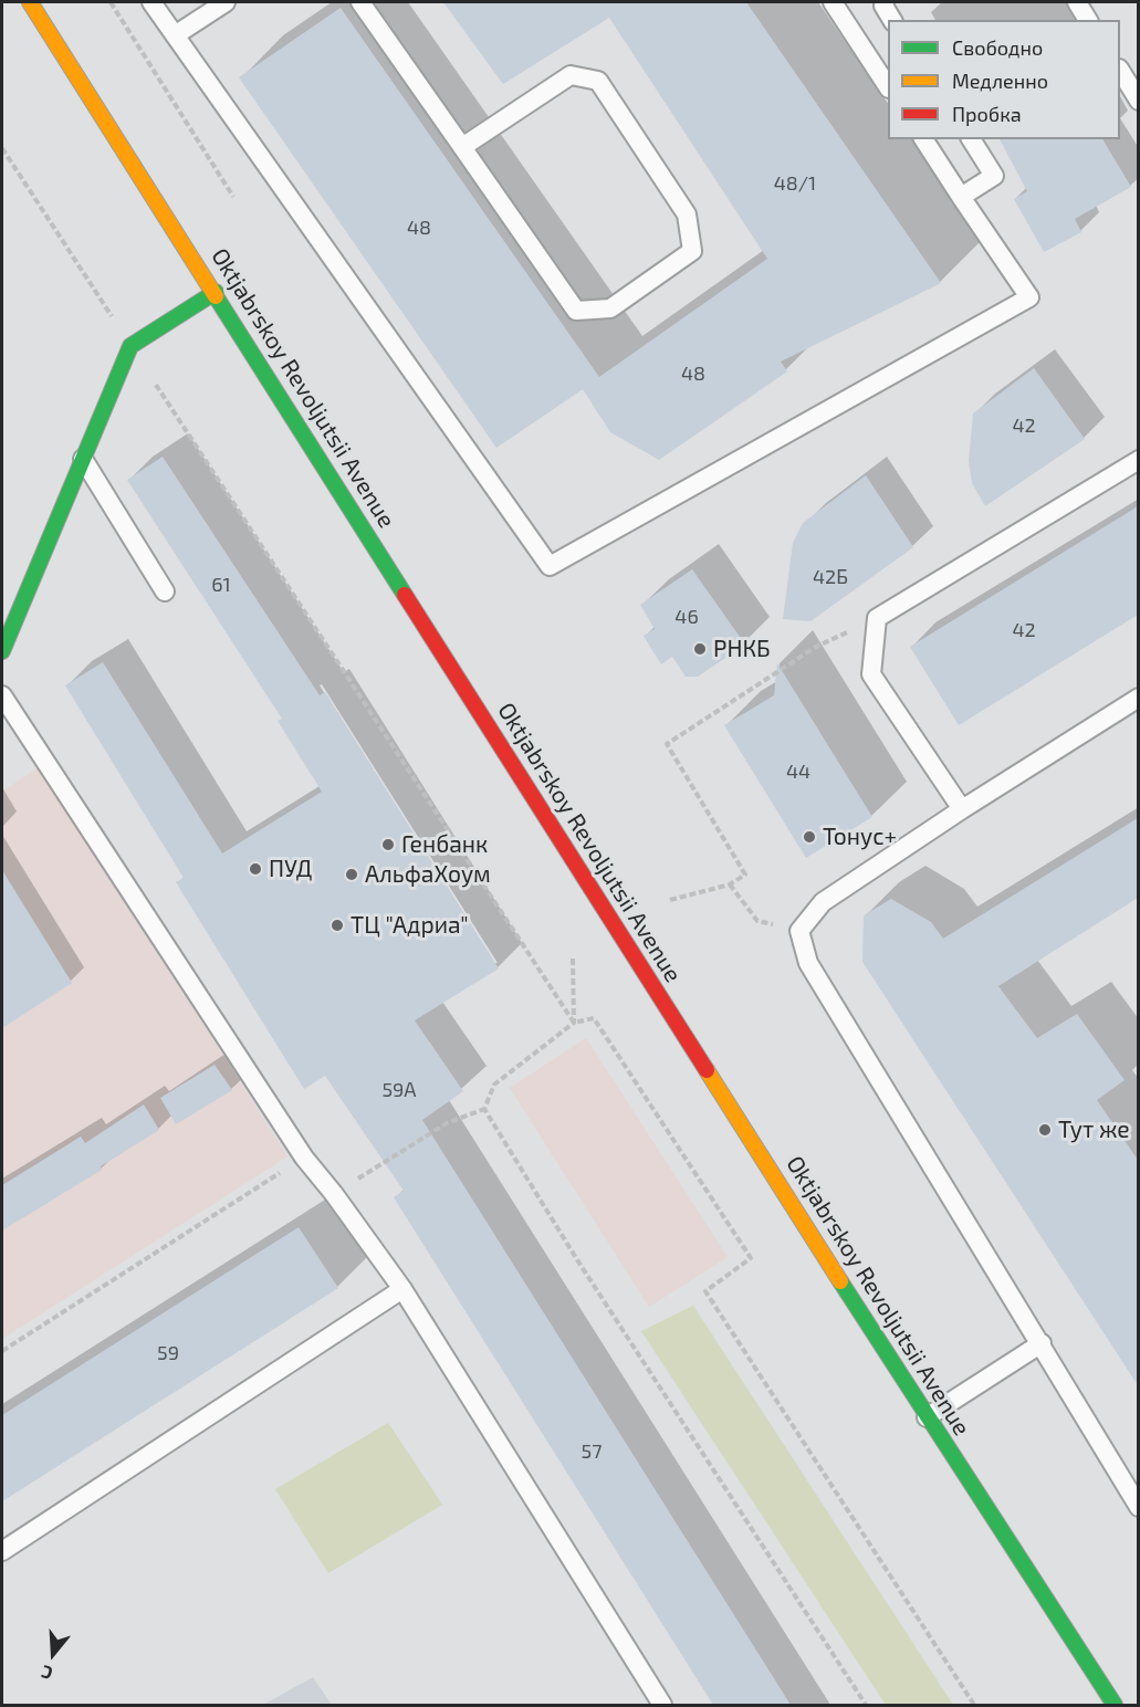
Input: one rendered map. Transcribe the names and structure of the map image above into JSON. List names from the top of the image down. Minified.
{"streets":{"main road":["Oktjabrskoy Revoljutsii Avenue"]},"places":["РНКБ","Тонус+","Генбанк","ПУД","АльфаХоум","ТЦ \"Адриа\"","Тут же"],"house_numbers":["48/1","48","48","42","42Б","61","46","42","44","59А","59","57"],"legend":["Свободно","Медленно","Пробка"],"north":"bottom"}
